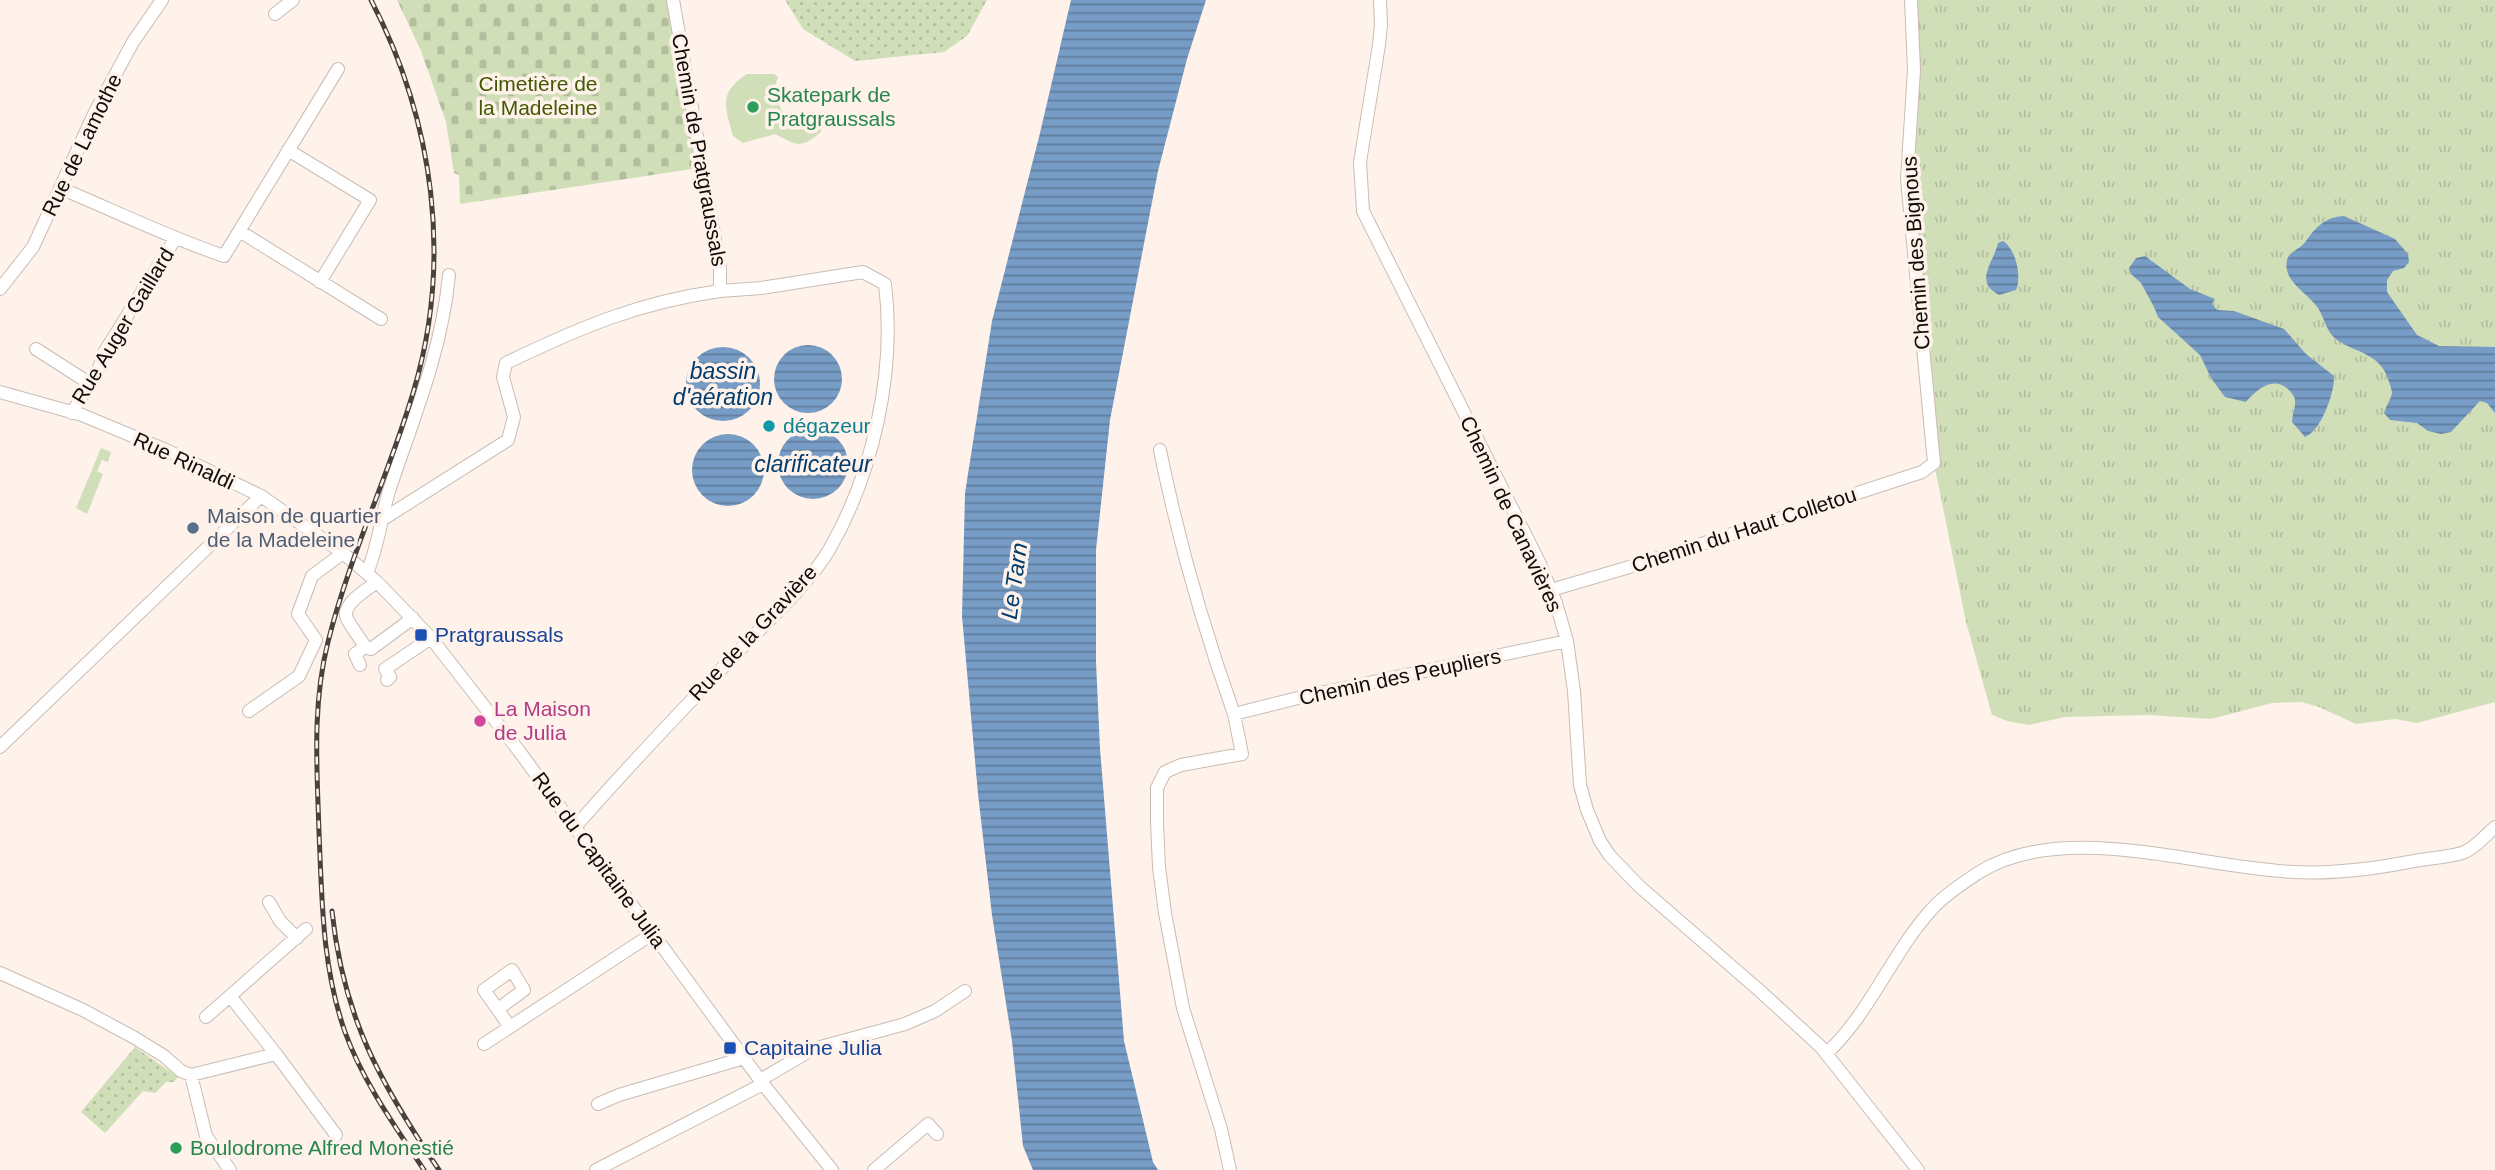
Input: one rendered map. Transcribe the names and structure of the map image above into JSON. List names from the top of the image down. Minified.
{"streets":{"street":["Rue de Lamothe","Chemin de Pratgraussals","Chemin des Bignous","Rue Auger Gaillard","Rue Rinaldi","Chemin de Canavières","Chemin du Haut Colletou","Rue de la Gravière","Chemin des Peupliers","Rue du Capitaine Julia"]},"crossings":[["Chemin de Pratgraussals","Rue de la Gravière"],["Chemin des Bignous","Chemin du Haut Colletou"],["Rue Auger Gaillard","Rue Rinaldi"],["Rue Rinaldi","Rue du Capitaine Julia"],["Chemin de Canavières","Chemin du Haut Colletou"],["Chemin de Canavières","Chemin des Peupliers"],["Rue de la Gravière","Rue du Capitaine Julia"]],"water":["bassin d'aération","clarificateur","Le Tarn"],"parks":["Cimetière de la Madeleine"],"places":{"other":["Skatepark de Pratgraussals","dégazeur","Maison de quartier de la Madeleine","La Maison de Julia","Boulodrome Alfred Monestié"],"transit":["Pratgraussals","Capitaine Julia"]}}
